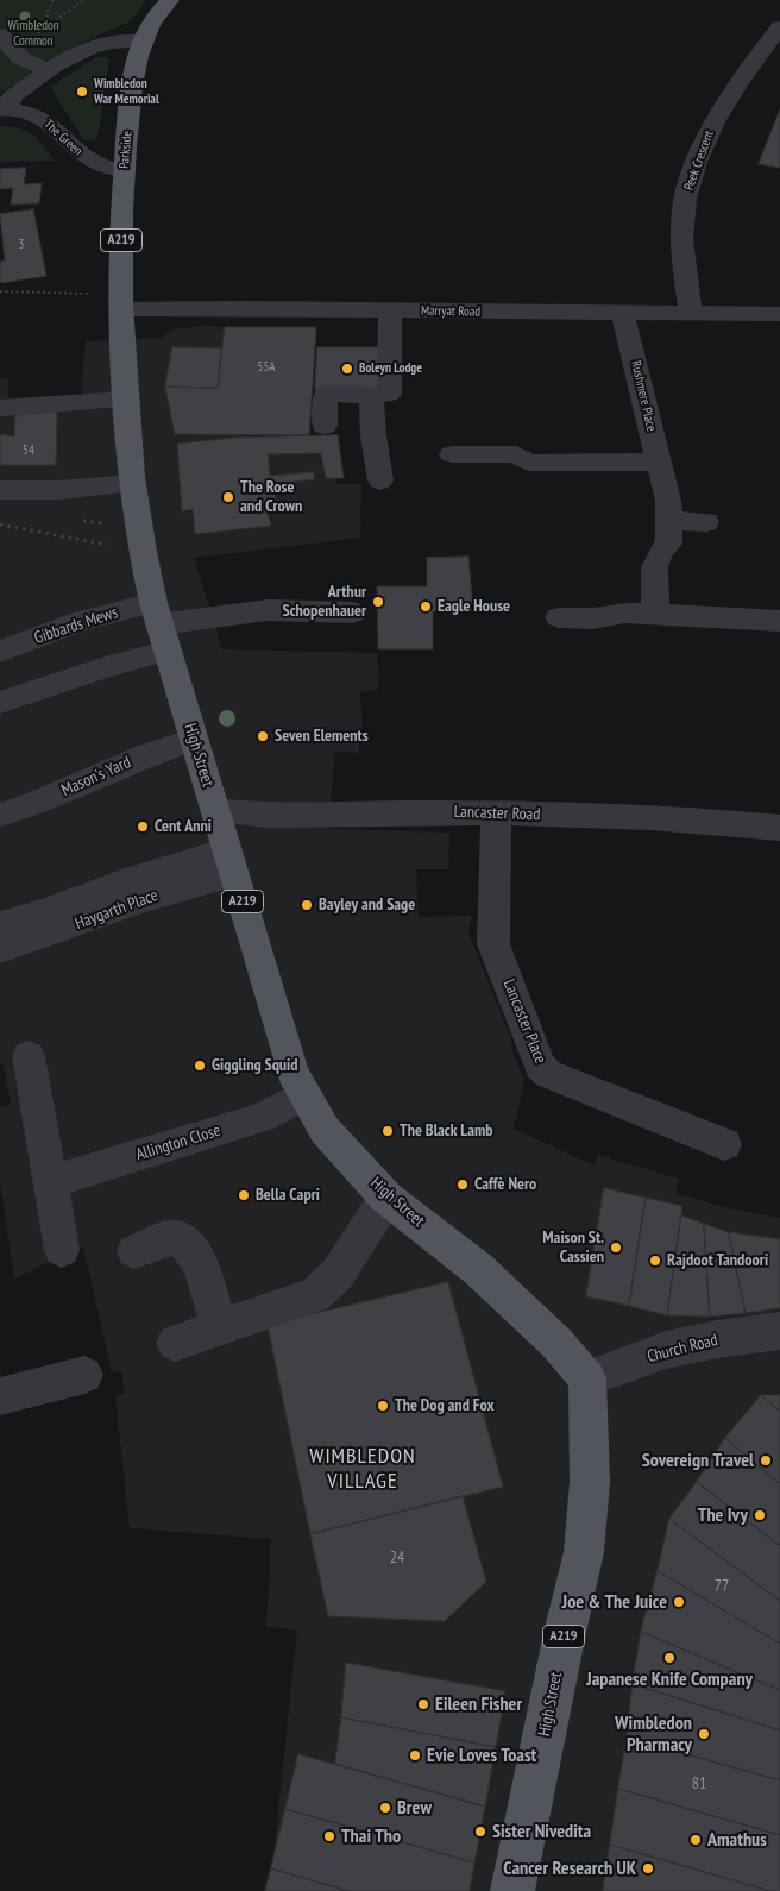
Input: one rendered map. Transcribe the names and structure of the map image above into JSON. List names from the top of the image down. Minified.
{"streets":{"main road":["Parkside","A219","High Street"],"street":["The Green","Peek Crescent","Marryat Road","Rushmere Place","Gibbards Mews","Mason's Yard","Lancaster Road","Haygarth Place","Lancaster Place","Allington Close","Church Road"]},"crossings":[["The Green","Parkside"],["Parkside","Marryat Road"],["Parkside","High Street"],["Peek Crescent","Marryat Road"],["Marryat Road","Rushmere Place"],["Marryat Road","High Street"],["Gibbards Mews","High Street"],["High Street","Mason's Yard"],["High Street","Lancaster Road"],["High Street","Haygarth Place"],["High Street","Allington Close"],["High Street","Church Road"],["Lancaster Road","Lancaster Place"]],"districts":["WIMBLEDON VILLAGE"],"parks":["Wimbledon Common"],"places":["Wimbledon War Memorial","Boleyn Lodge","The Rose and Crown","Arthur Schopenhauer","Eagle House","Seven Elements","Cent Anni","Bayley and Sage","Giggling Squid","The Black Lamb","Caffè Nero","Bella Capri","Maison St. Cassien","Rajdoot Tandoori","The Dog and Fox","Sovereign Travel","The Ivy","Joe & The Juice","Japanese Knife Company","Eileen Fisher","Wimbledon Pharmacy","Evie Loves Toast","Brew","Sister Nivedita","Thai Tho","Amathus","Cancer Research UK"],"house_numbers":["3","55A","54","24","77","81"]}
